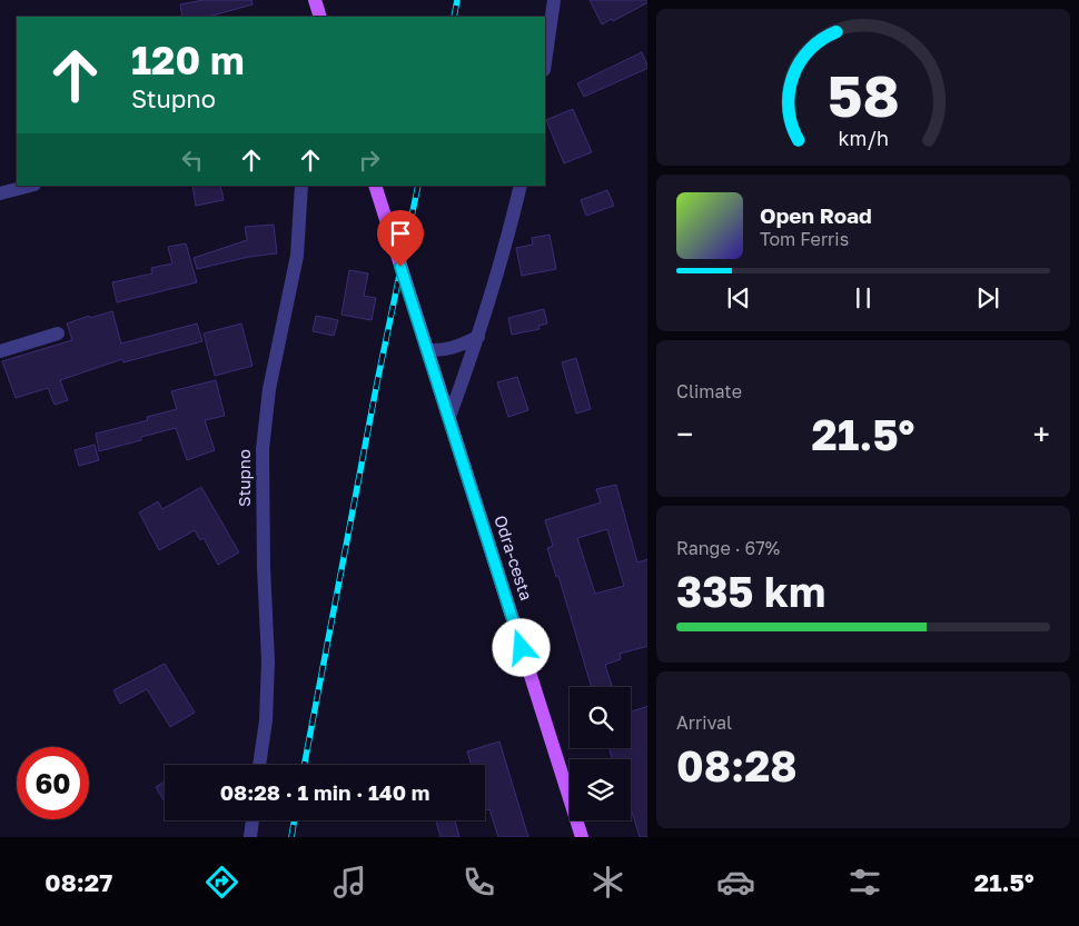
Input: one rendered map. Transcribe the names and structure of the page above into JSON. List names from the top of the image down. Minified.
{"streets":{"main road":["Odra-cesta"],"street":["Stupno"]},"page":{"turn":["120 m","Stupno"],"song":["Open Road","Tom Ferris"],"tile":["Climate",["Range · 67%","335 km"],["Arrival","08:28"]],"heat":["−","21.5°","+"],"limit":"60","trip":"08:28 · 1 min · 140 m","tabs":["08:27","21.5°"],"gauge":["58","km/h"]}}
